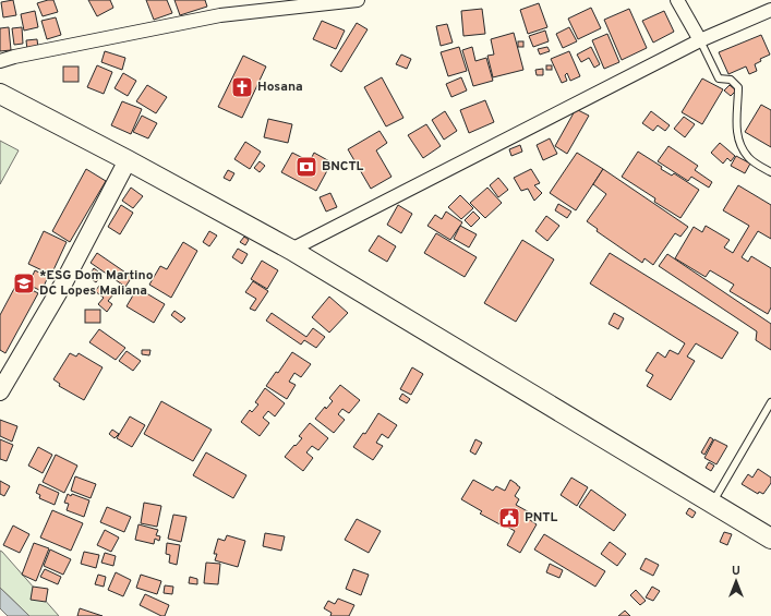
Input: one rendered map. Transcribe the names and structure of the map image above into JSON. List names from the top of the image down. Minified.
{"places":{"church":["Hosana"],"bank":["BNCTL"],"school or university":["*ESG Dom Martino DC Lopes Maliana"],"public building":["PNTL"]},"north":"top"}
